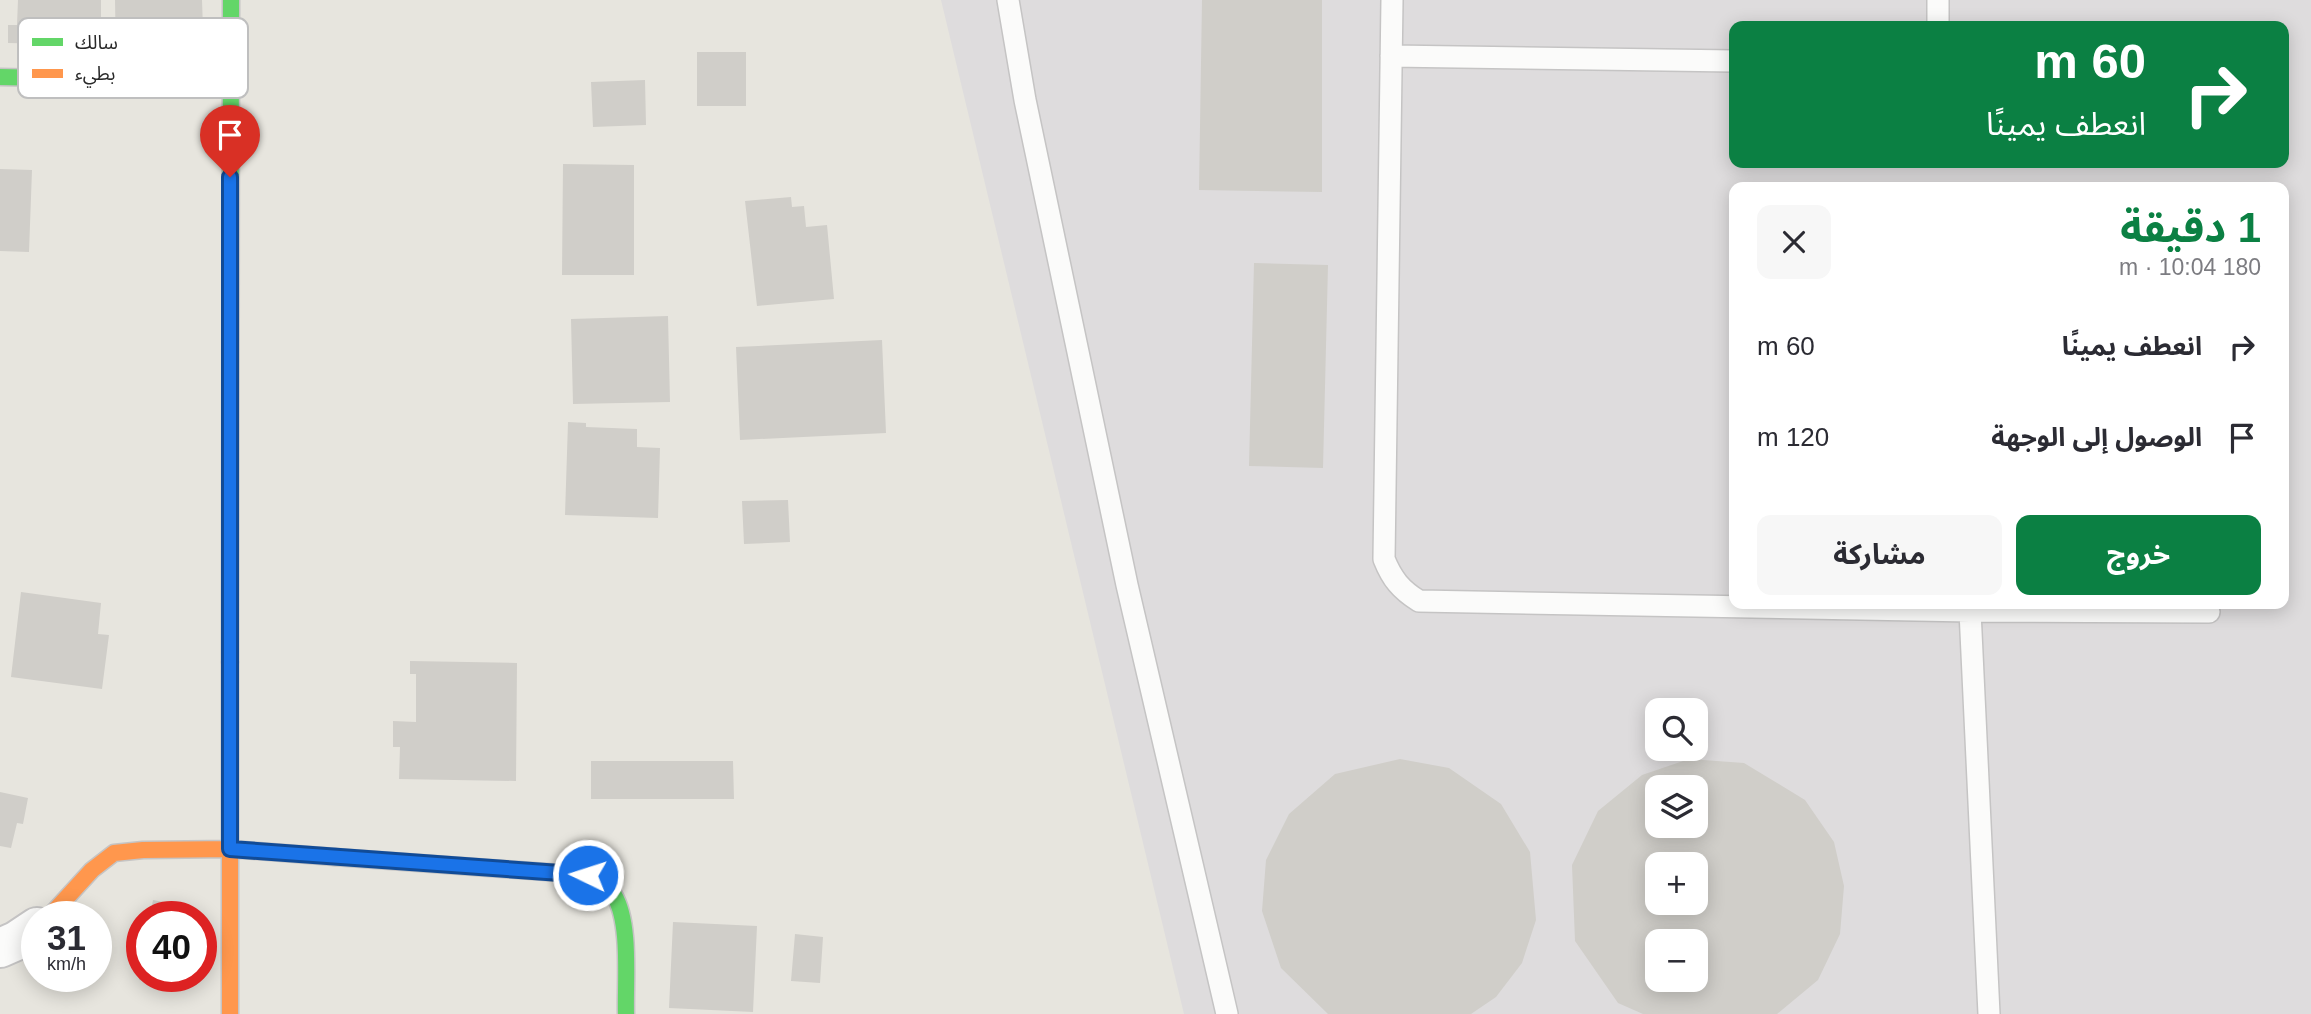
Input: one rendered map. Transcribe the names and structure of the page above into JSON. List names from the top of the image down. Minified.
{"legend":["سالك","بطيء"],"page":{"turn":["60 m","انعطف يمينًا"],"heading":["1 دقيقة","180 m · 10:04"],"list":[{"name":"انعطف يمينًا","value":"60 m"},{"name":"الوصول إلى الوجهة","value":"120 m"}],"buttons":["خروج","مشاركة"],"map_buttons":["+","−"],"speed":"31 km/h","limit":"40"}}
